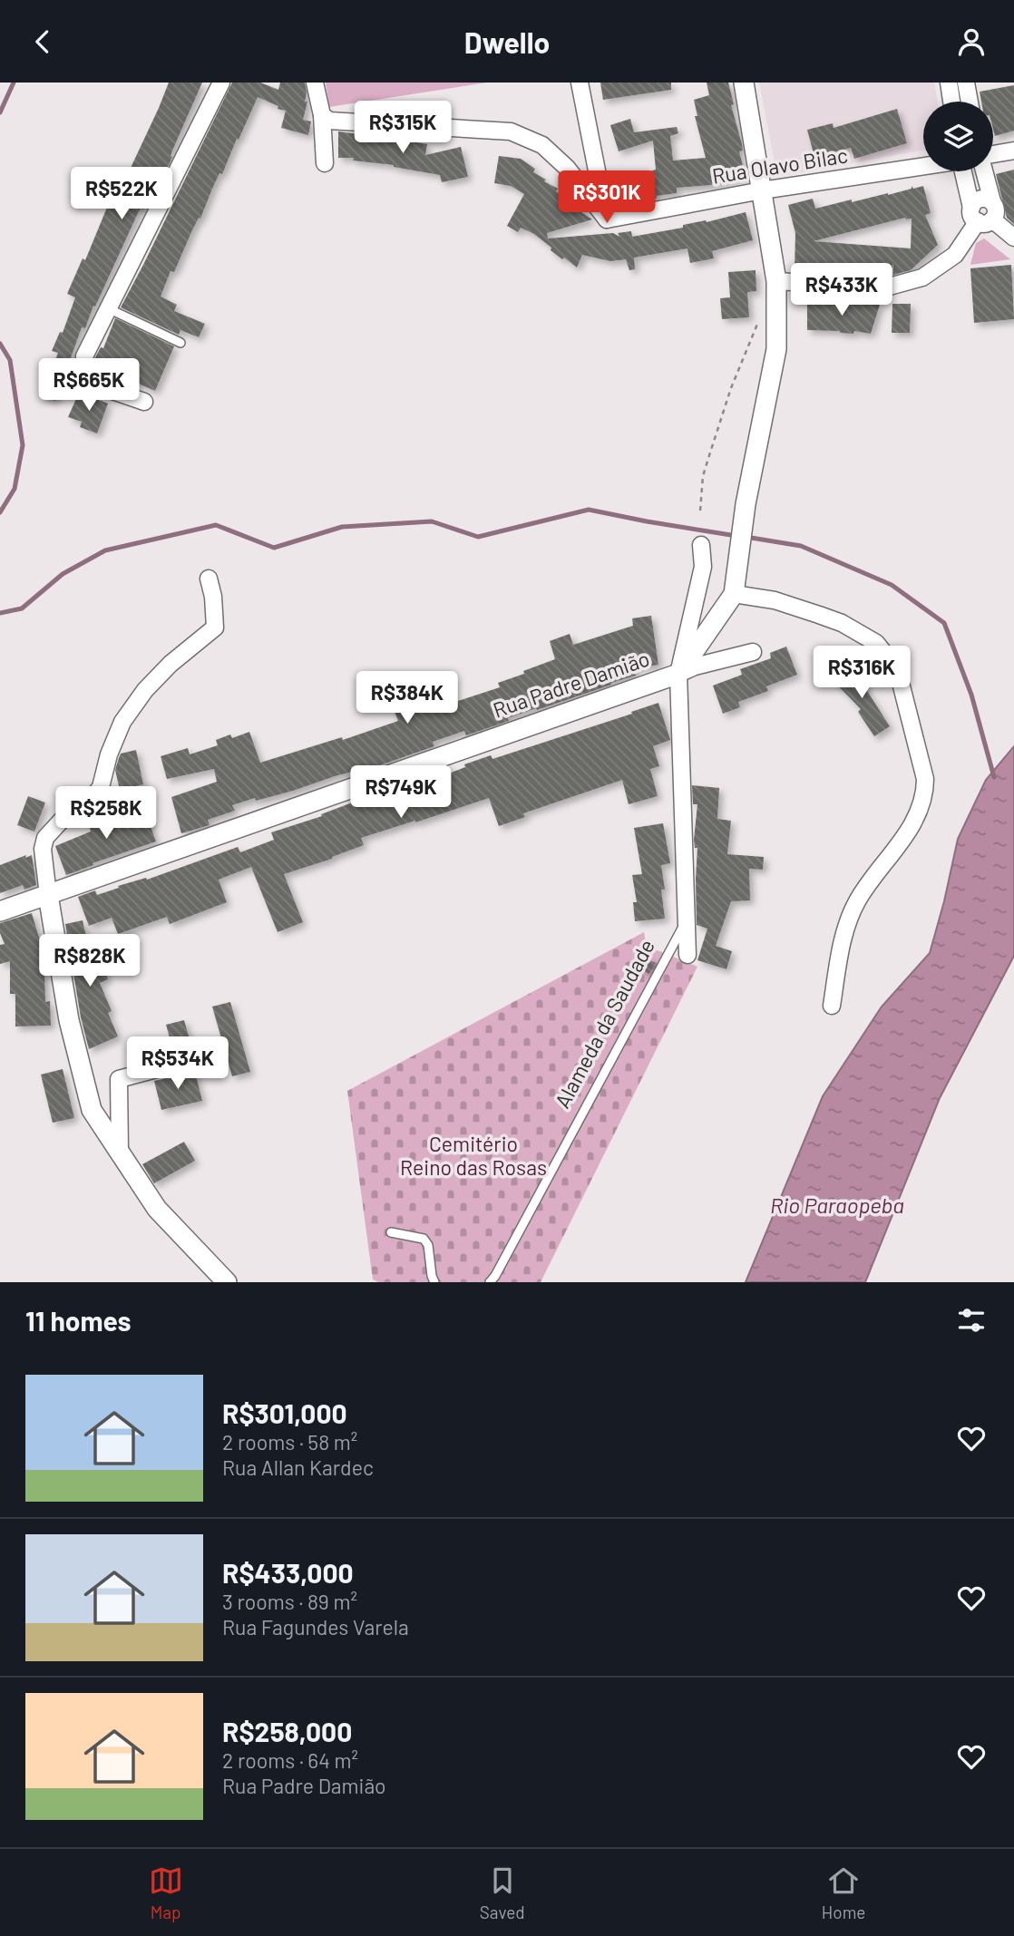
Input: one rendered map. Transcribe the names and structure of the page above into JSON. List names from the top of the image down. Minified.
{"streets":{"street":["Rua Olavo Bilac","Rua Padre Damião","Alameda da Saudade"]},"crossings":[["Rua Padre Damião","Alameda da Saudade"]],"water":["Rio Paraopeba"],"parks":["Cemitério Reino das Rosas"],"page":{"header":"Dwello","price":["R$315K","R$522K","R$301K","R$433K","R$665K","R$316K","R$384K","R$749K","R$258K","R$828K","R$534K"],"heading":"11 homes","list":[{"name":"R$301,000","note":"2 rooms · 58 m² · Rua Allan Kardec"},{"name":"R$433,000","note":"3 rooms · 89 m² · Rua Fagundes Varela"},{"name":"R$258,000","note":"2 rooms · 64 m² · Rua Padre Damião"}],"tabs":["Map","Saved","Home"]}}
